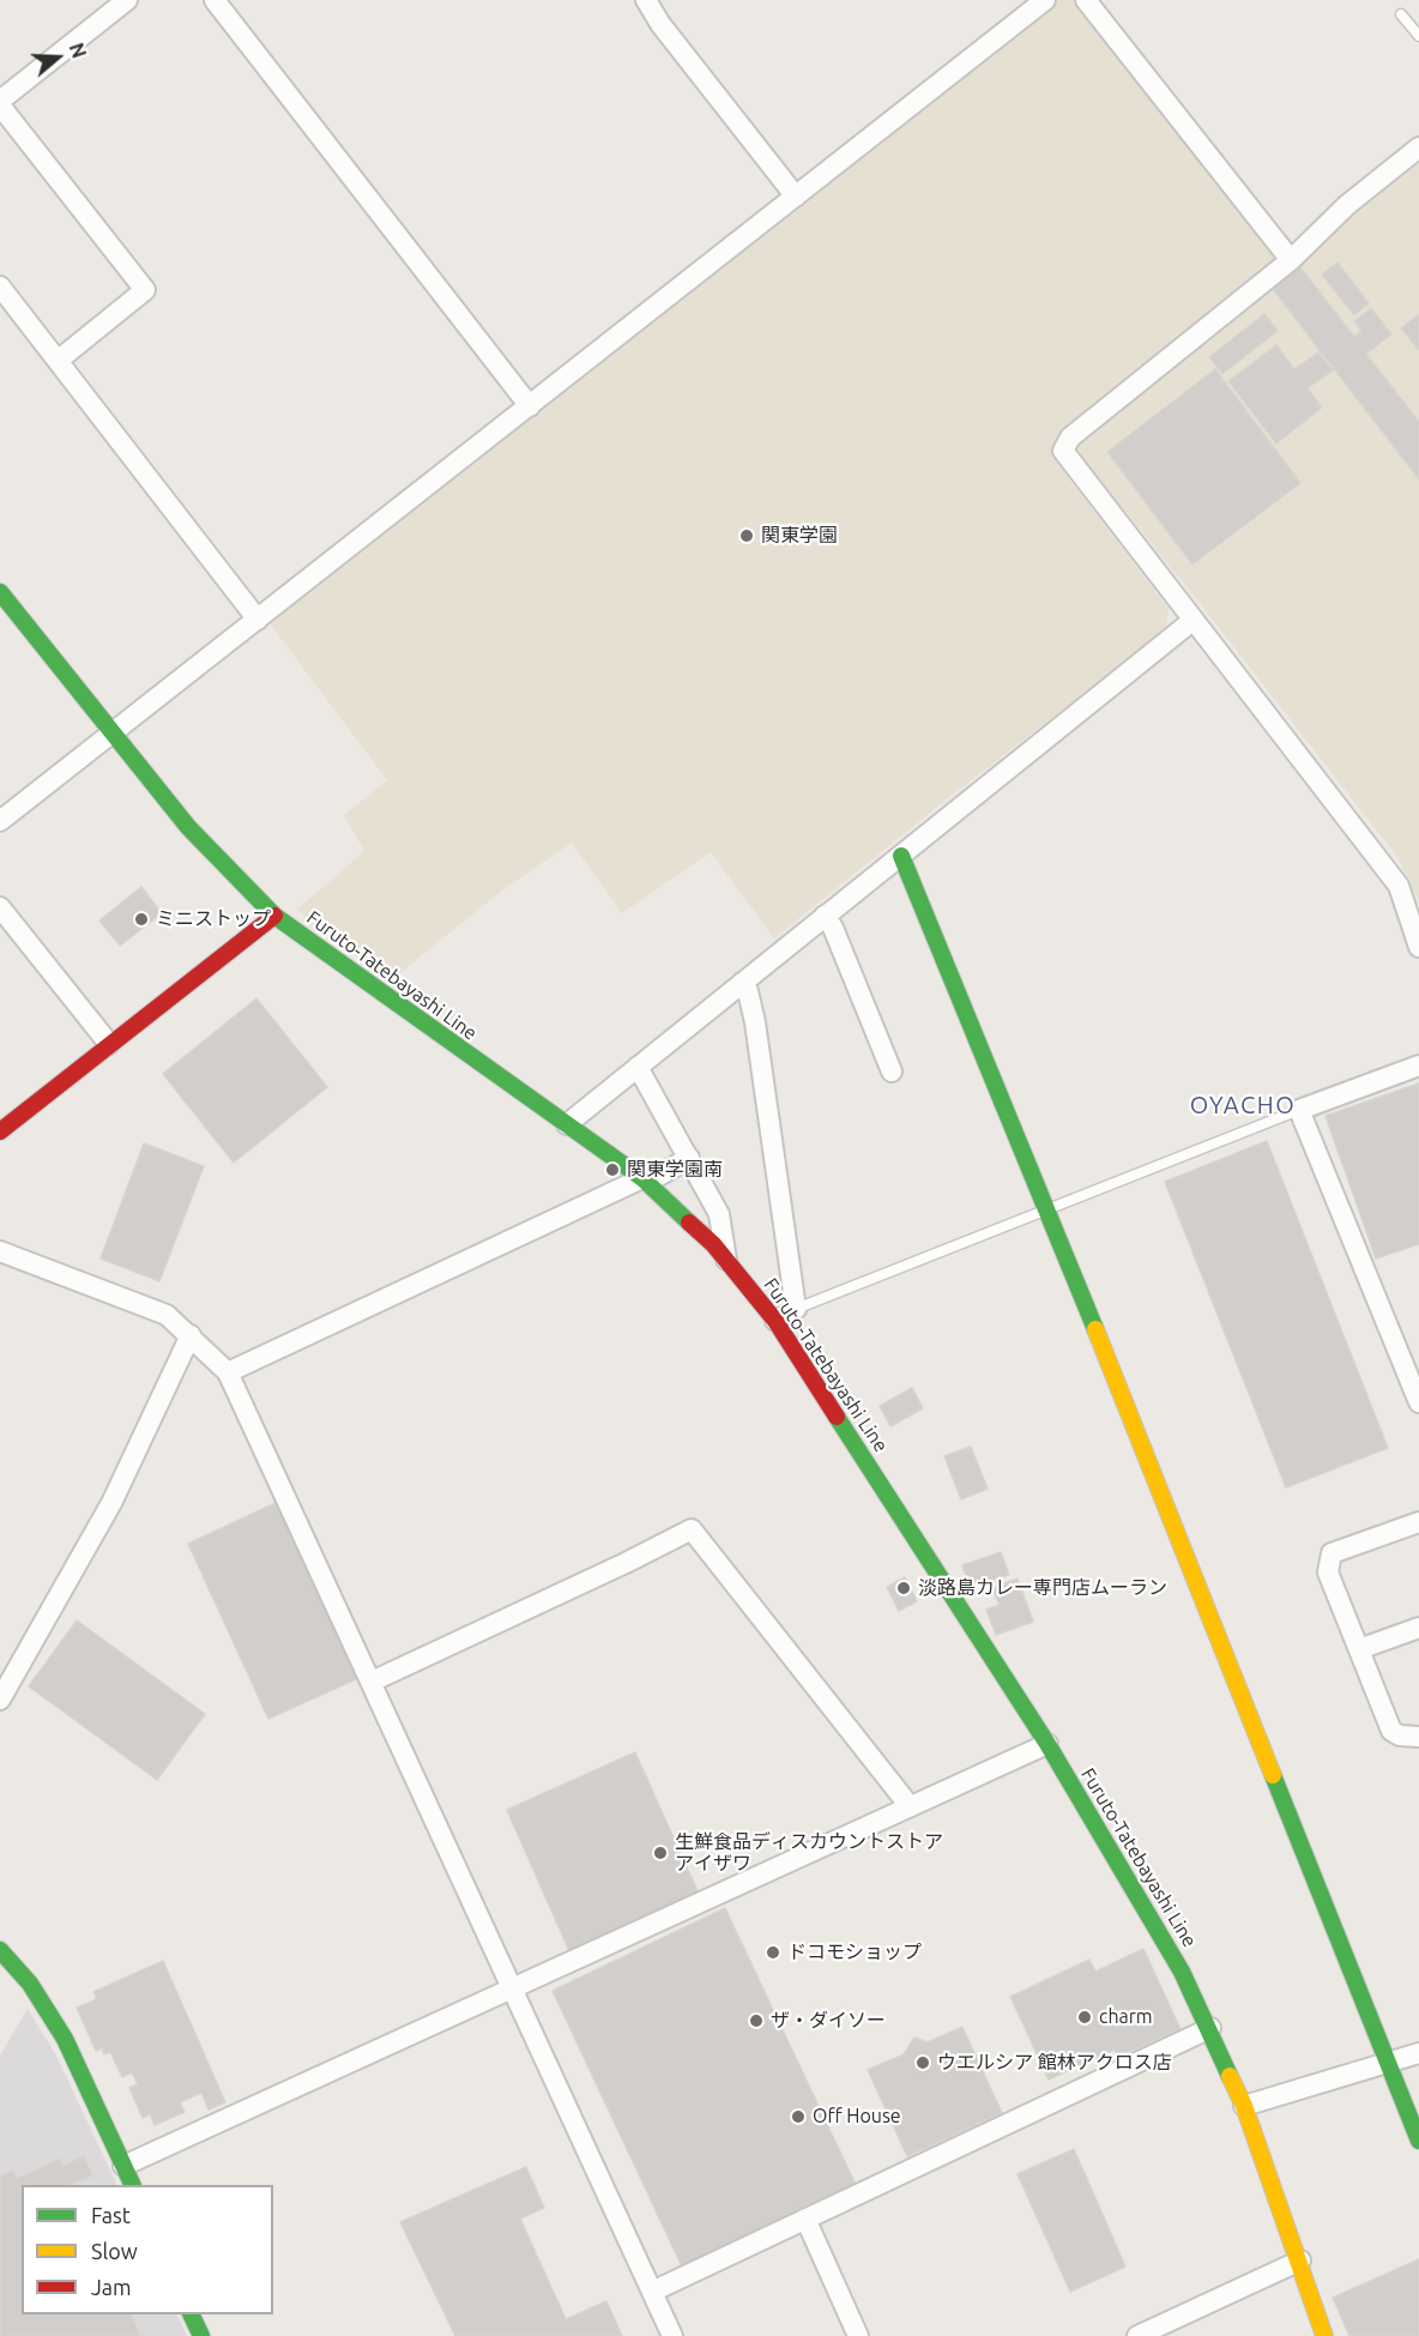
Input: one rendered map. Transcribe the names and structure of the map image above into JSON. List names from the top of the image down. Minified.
{"streets":{"main road":["Furuto-Tatebayashi Line"]},"districts":["OYACHO"],"places":["関東学園","ミニストップ","関東学園南","淡路島カレー専門店ムーラン","生鮮食品ディスカウントストア アイザワ","ドコモショップ","charm","ザ・ダイソー","ウエルシア 館林アクロス店","Off House"],"legend":["Fast","Slow","Jam"],"north":"right"}
